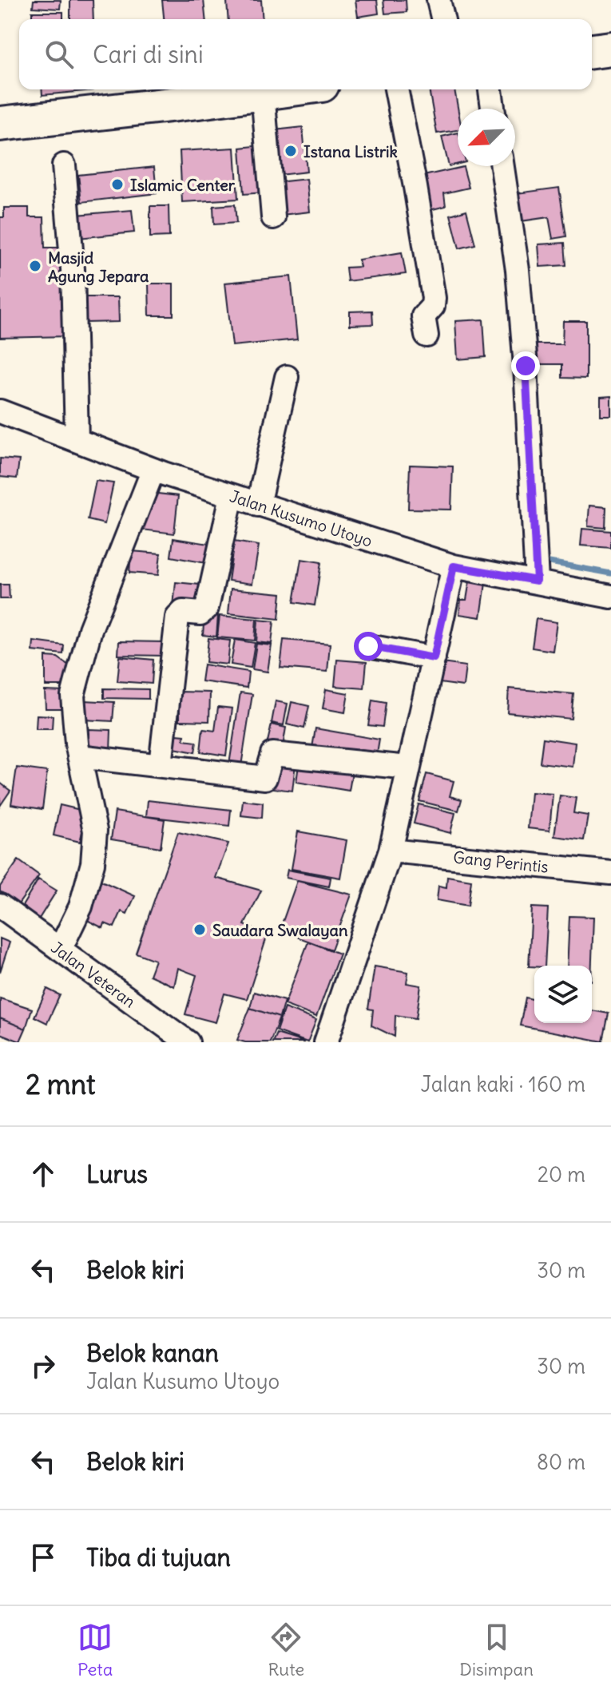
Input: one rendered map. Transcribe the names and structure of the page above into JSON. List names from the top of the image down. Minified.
{"streets":{"street":["Jalan Kusumo Utoyo","Gang Perintis","Jalan Veteran"]},"places":["Istana Listrik","Islamic Center","Masjid Agung Jepara","Saudara Swalayan"],"north":"bottom left","page":{"search":"Cari di sini","heading":["2 mnt","Jalan kaki · 160 m"],"list":[["Lurus","20 m"],["Belok kiri","30 m"],["Belok kanan","Jalan Kusumo Utoyo","30 m"],["Belok kiri","80 m"],"Tiba di tujuan"],"nav":["Peta","Rute","Disimpan"]}}
